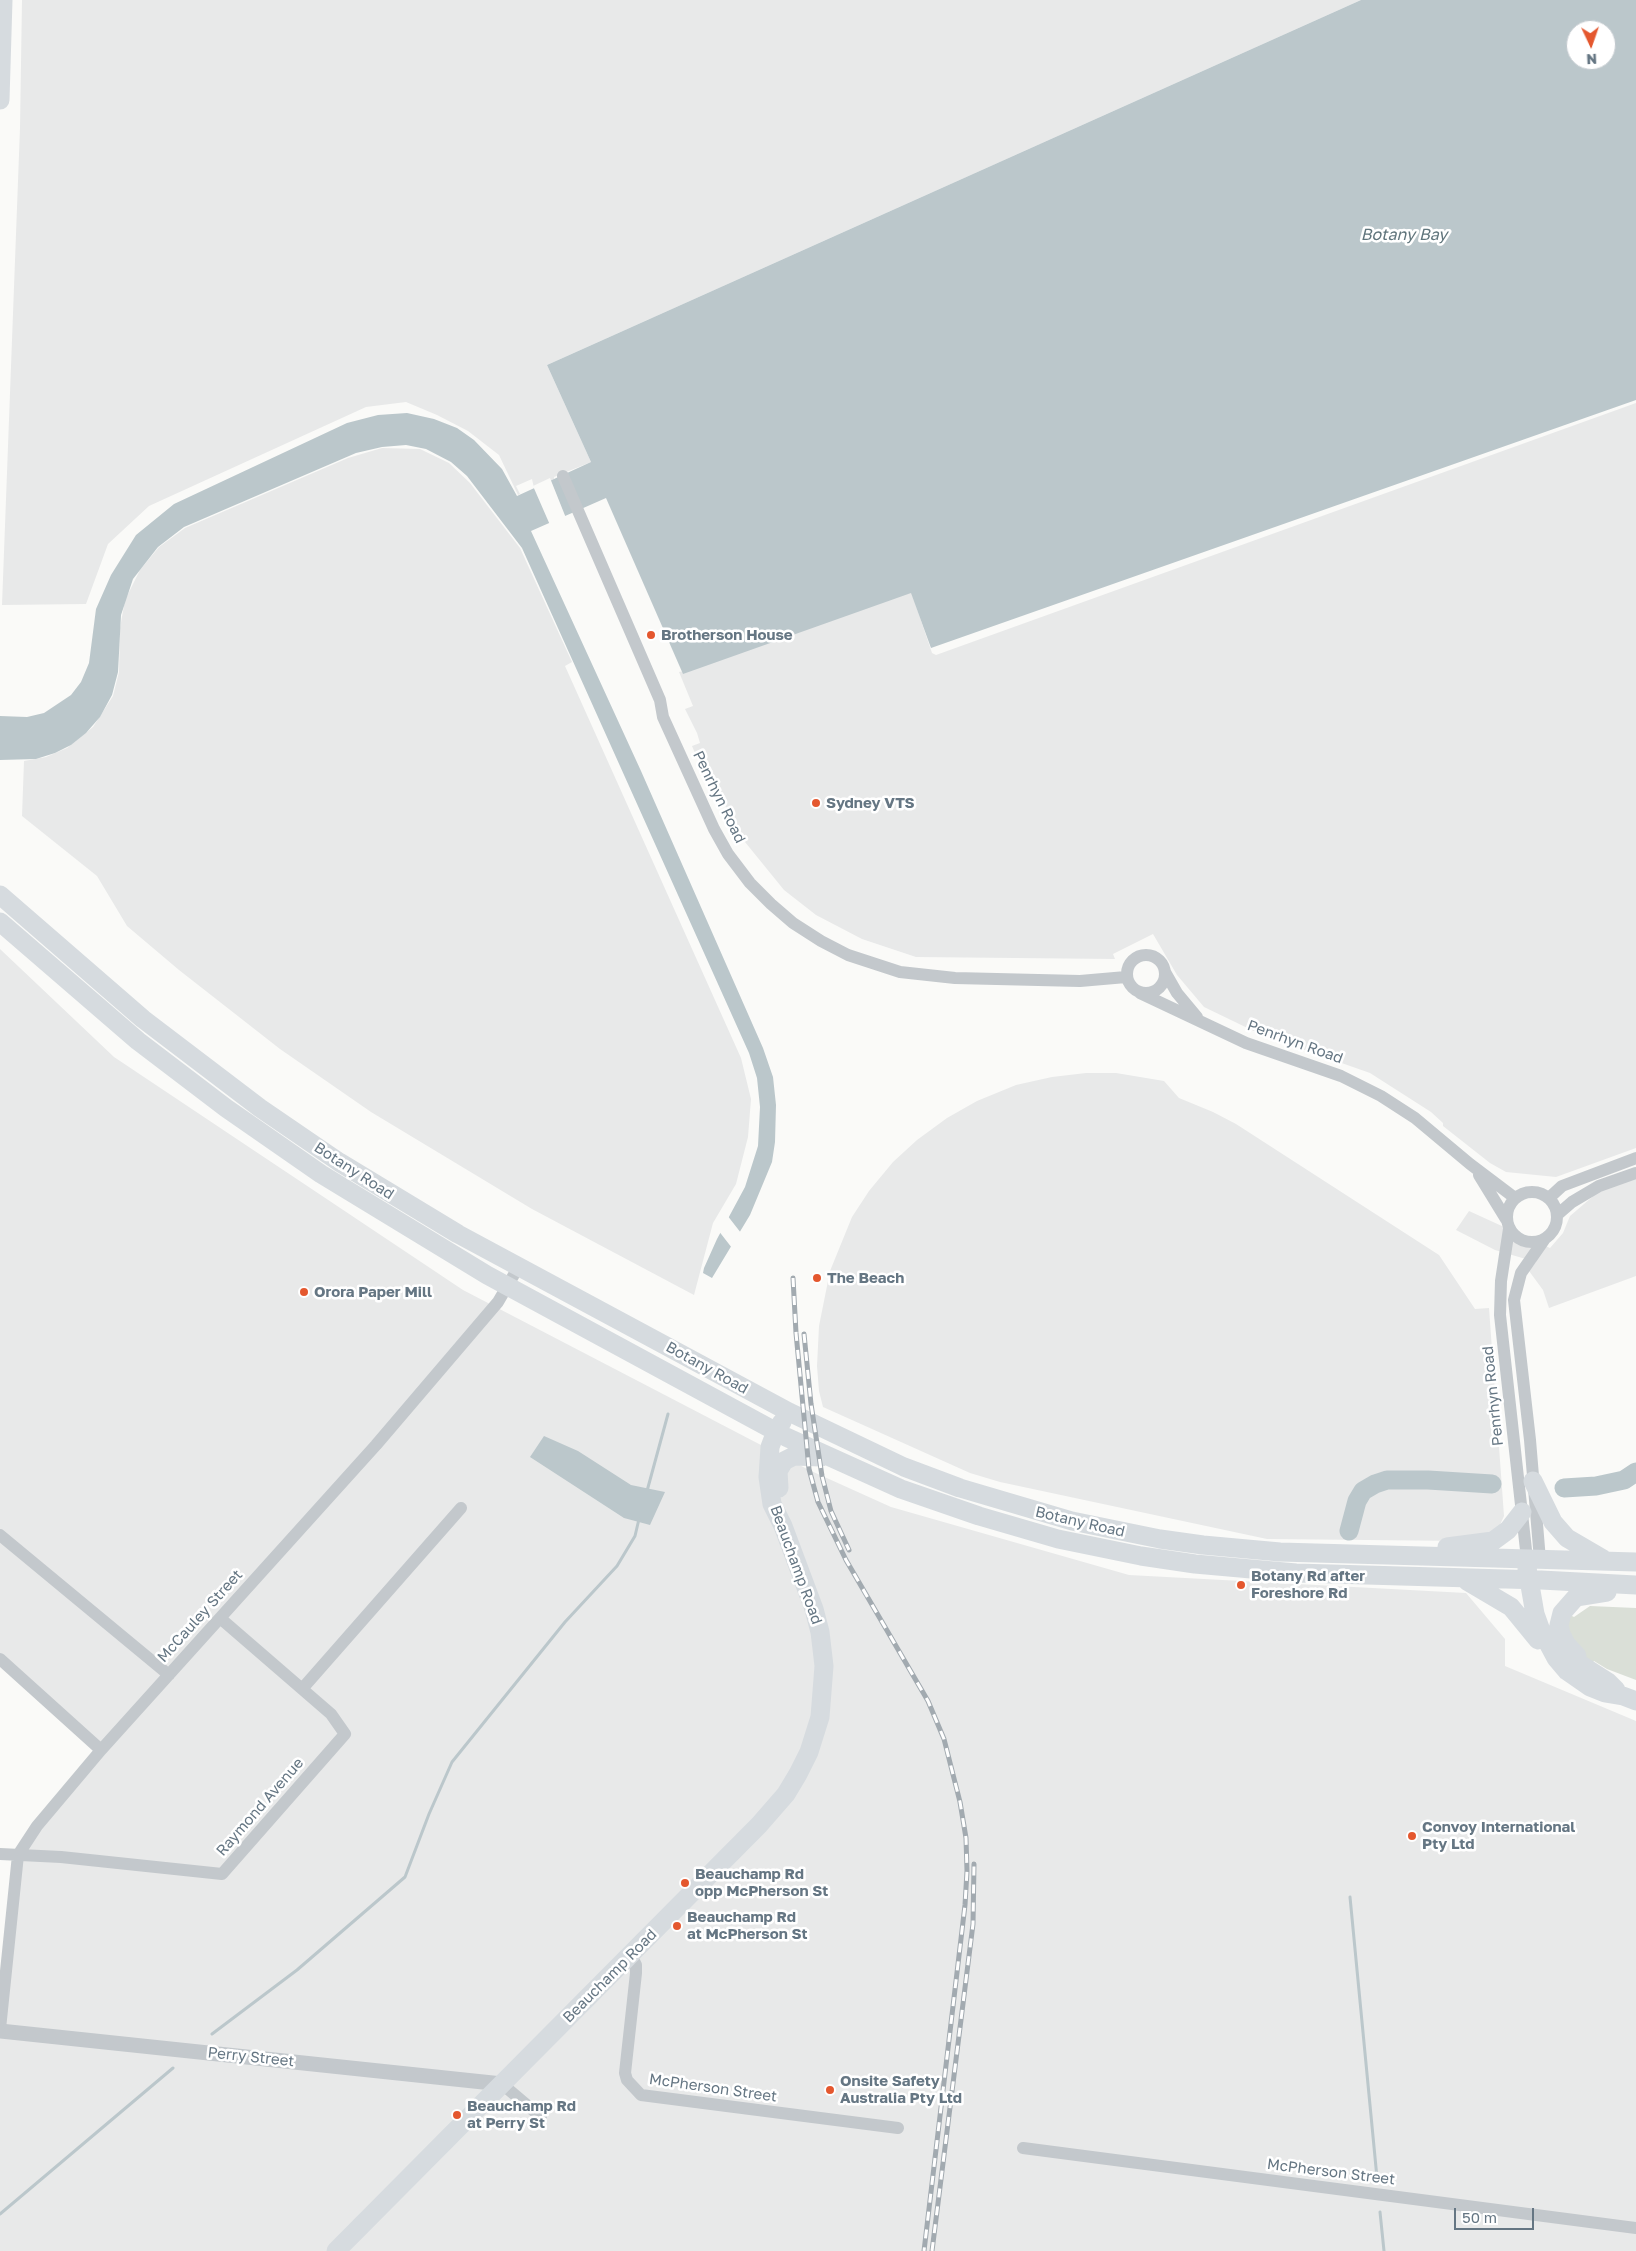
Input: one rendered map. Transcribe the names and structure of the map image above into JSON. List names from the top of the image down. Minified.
{"streets":{"main road":["Botany Road","Beauchamp Road"],"street":["Penrhyn Road","McCauley Street","Raymond Avenue","Perry Street","McPherson Street"]},"crossings":[["Penrhyn Road","Botany Road"],["Botany Road","Beauchamp Road"],["Botany Road","McCauley Street"],["Beauchamp Road","Perry Street"],["Beauchamp Road","McPherson Street"],["McCauley Street","Raymond Avenue"],["McCauley Street","Perry Street"]],"water":["Botany Bay"],"places":["Brotherson House","Sydney VTS","The Beach","Orora Paper Mill","Botany Rd after Foreshore Rd","Convoy International Pty Ltd","Beauchamp Rd opp McPherson St","Beauchamp Rd at McPherson St","Onsite Safety Australia Pty Ltd","Beauchamp Rd at Perry St"],"scale_bar":"50 m","north":"bottom"}
